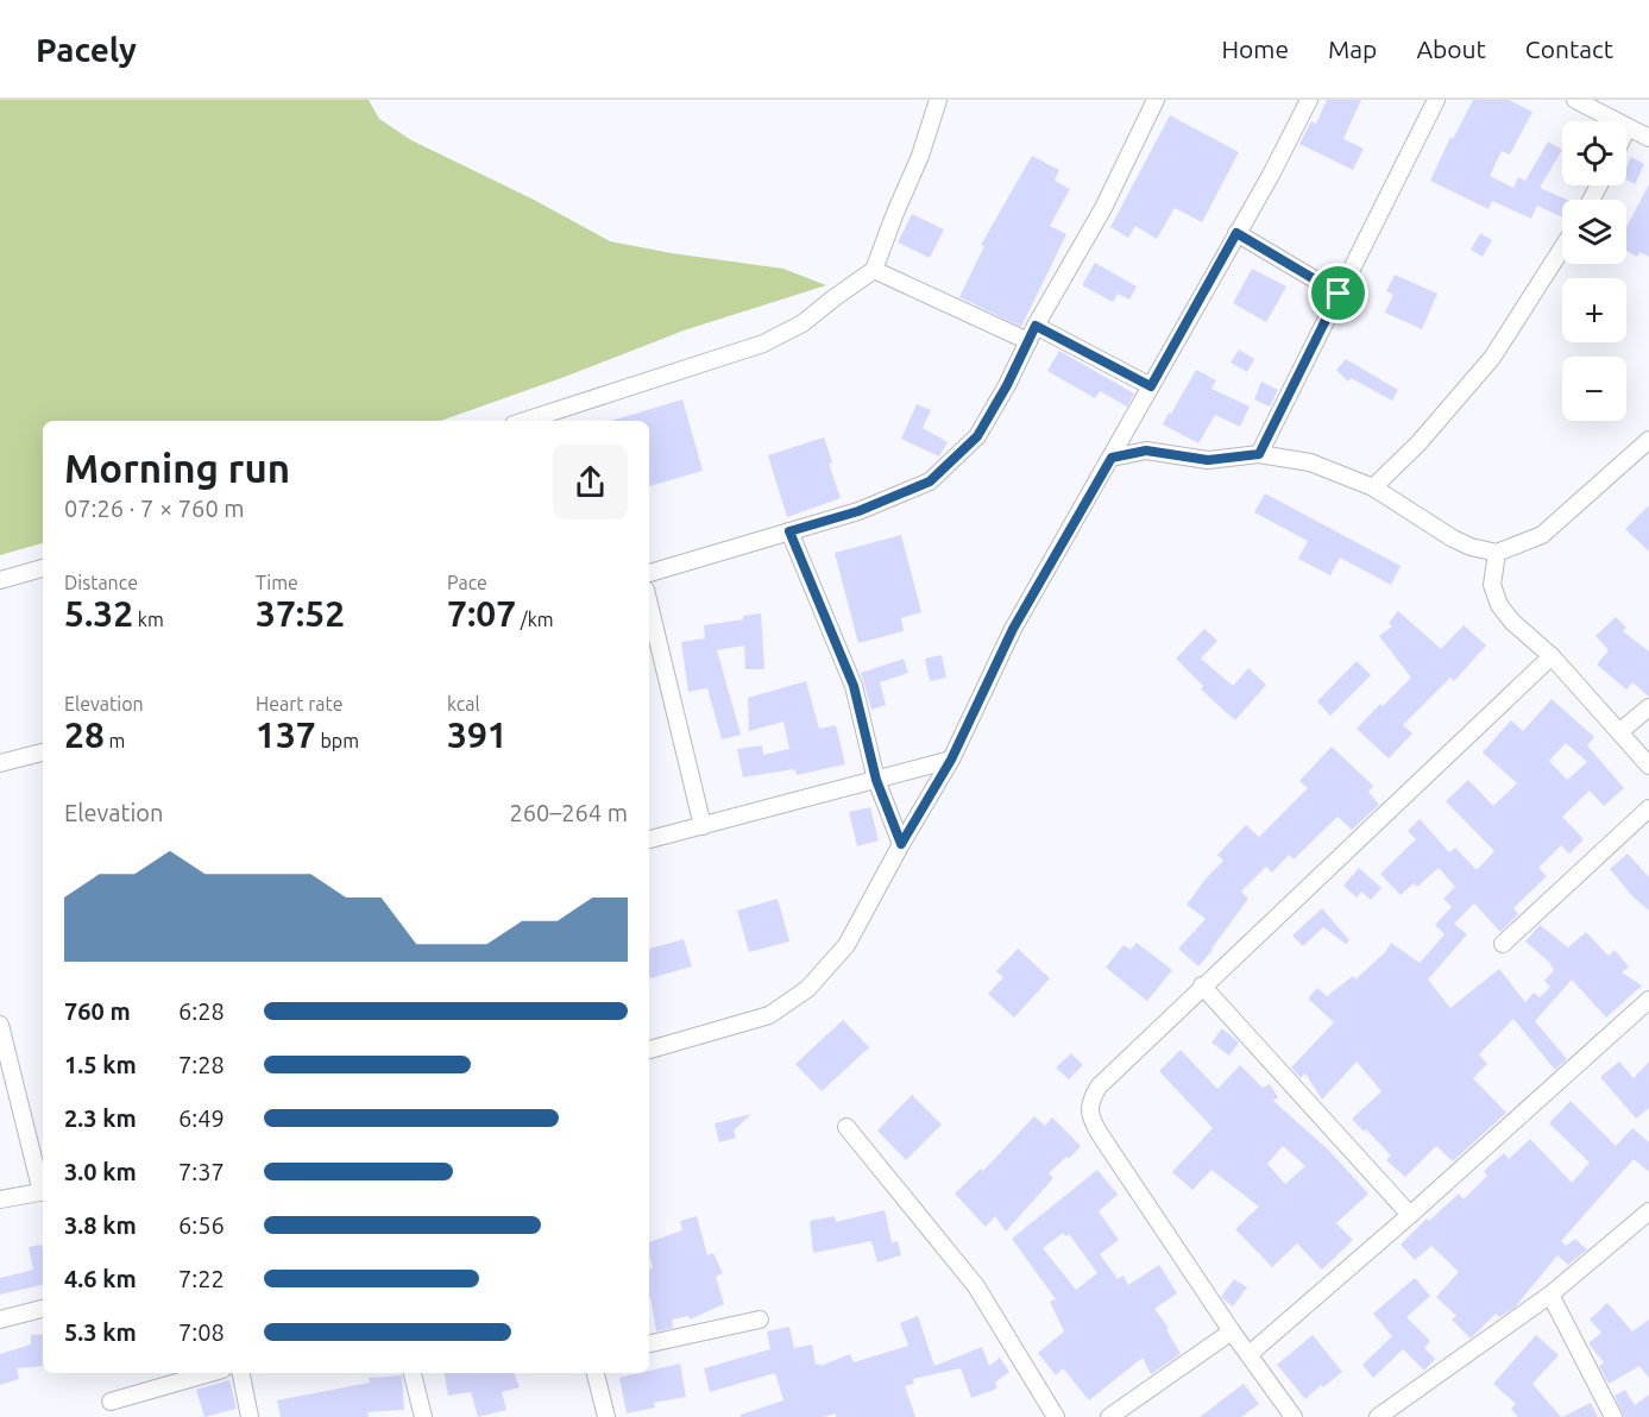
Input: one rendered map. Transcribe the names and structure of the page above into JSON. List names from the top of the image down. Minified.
{"page":{"header":"Pacely","nav":["Home","Map","About","Contact"],"map_buttons":["+","−"],"heading":["Morning run","07:26 · 7 × 760 m"],"stats":[["Distance","5.32 km"],["Time","37:52"],["Pace","7:07 /km"],["Elevation","28 m"],["Heart rate","137 bpm"],["kcal","391"]],"chart":["Elevation","260–264 m"],"list":[{"name":"760 m","note":"6:28"},{"name":"1.5 km","note":"7:28"},{"name":"2.3 km","note":"6:49"},{"name":"3.0 km","note":"7:37"},{"name":"3.8 km","note":"6:56"},{"name":"4.6 km","note":"7:22"},{"name":"5.3 km","note":"7:08"}]}}
